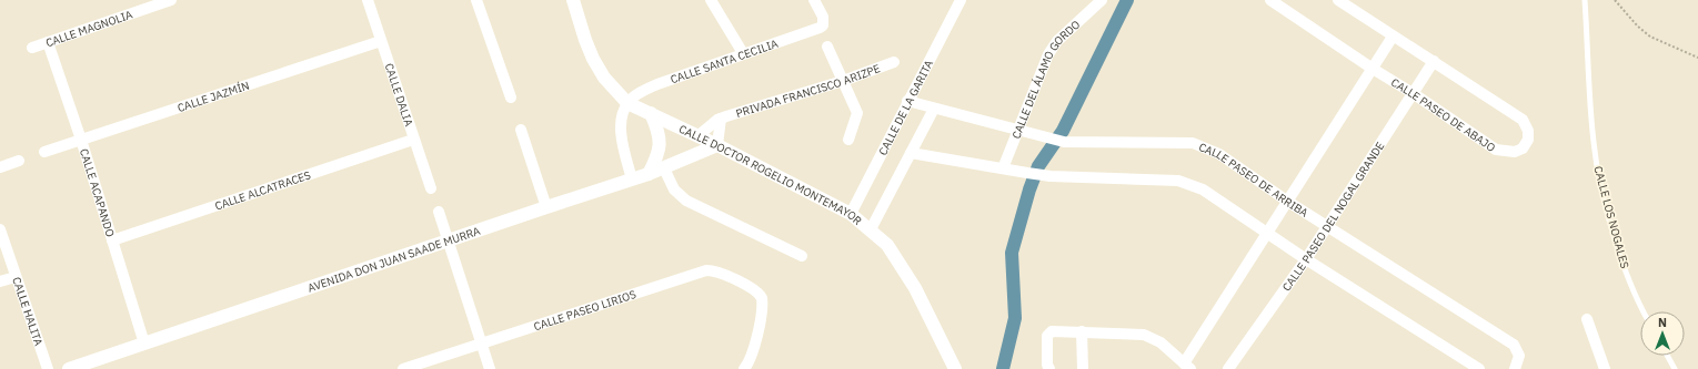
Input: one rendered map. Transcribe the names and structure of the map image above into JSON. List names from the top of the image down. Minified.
{"streets":{"street":["CALLE MAGNOLIA","CALLE SANTA CECILIA","CALLE DEL ÁLAMO GORDO","PRIVADA FRANCISCO ARIZPE","CALLE DALIA","CALLE JAZMÍN","CALLE DE LA GARITA","CALLE PASEO DE ABAJO","CALLE DOCTOR ROGELIO MONTEMAYOR","CALLE PASEO DE ARRIBA","CALLE ALCATRACES","CALLE ACAPANDO","CALLE PASEO DEL NOGAL GRANDE","AVENIDA DON JUAN SAADE MURRA","CALLE PASEO LIRIOS","CALLE HALITA"],"lane":["CALLE LOS NOGALES"]},"crossings":[["CALLE MAGNOLIA","CALLE ACAPANDO"],["CALLE SANTA CECILIA","CALLE DOCTOR ROGELIO MONTEMAYOR"],["CALLE DEL ÁLAMO GORDO","CALLE PASEO DE ARRIBA"],["PRIVADA FRANCISCO ARIZPE","CALLE DOCTOR ROGELIO MONTEMAYOR"],["PRIVADA FRANCISCO ARIZPE","AVENIDA DON JUAN SAADE MURRA"],["CALLE DALIA","CALLE JAZMÍN"],["CALLE DALIA","CALLE ALCATRACES"],["CALLE JAZMÍN","CALLE ACAPANDO"],["CALLE DE LA GARITA","CALLE DOCTOR ROGELIO MONTEMAYOR"],["CALLE DE LA GARITA","CALLE PASEO DE ARRIBA"],["CALLE PASEO DE ABAJO","CALLE PASEO DEL NOGAL GRANDE"],["CALLE DOCTOR ROGELIO MONTEMAYOR","AVENIDA DON JUAN SAADE MURRA"],["CALLE PASEO DE ARRIBA","CALLE PASEO DEL NOGAL GRANDE"],["CALLE ALCATRACES","CALLE ACAPANDO"],["CALLE ACAPANDO","AVENIDA DON JUAN SAADE MURRA"]],"north":"top"}
